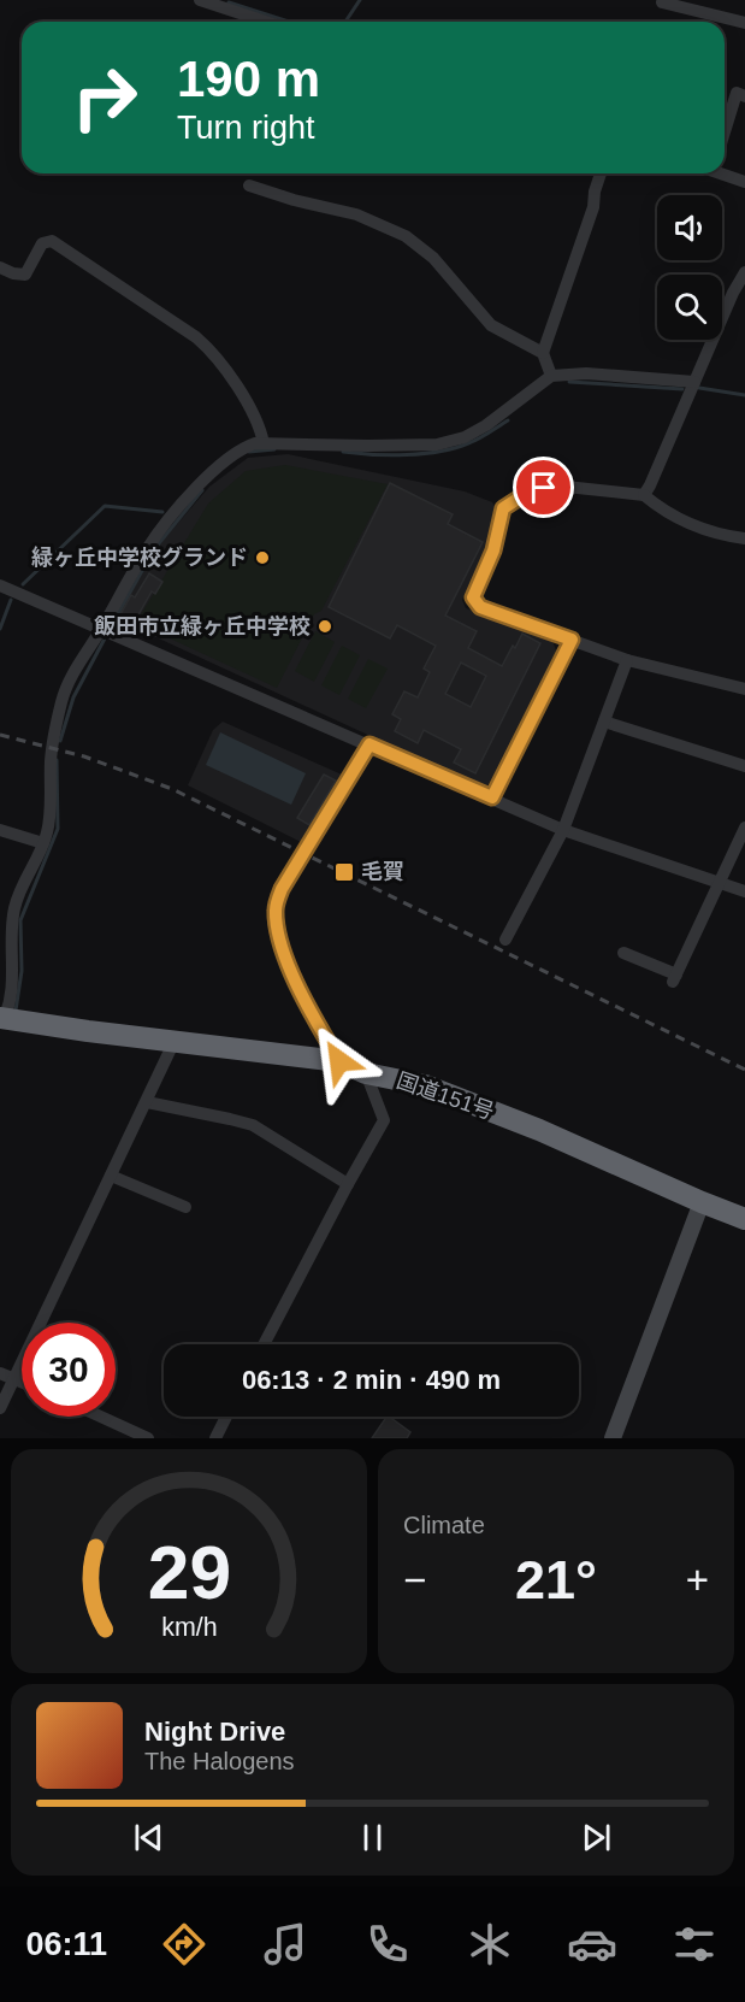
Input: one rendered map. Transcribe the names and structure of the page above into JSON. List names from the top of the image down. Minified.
{"streets":{"highway":["国道151号"]},"places":{"other":["緑ヶ丘中学校グランド","飯田市立緑ヶ丘中学校"],"transit":["毛賀"]},"page":{"turn":["190 m","Turn right"],"limit":"30","trip":"06:13 · 2 min · 490 m","tile":"Climate","heat":["−","21°","+"],"song":["Night Drive","The Halogens"],"tabs":"06:11","gauge":["29","km/h"]}}
